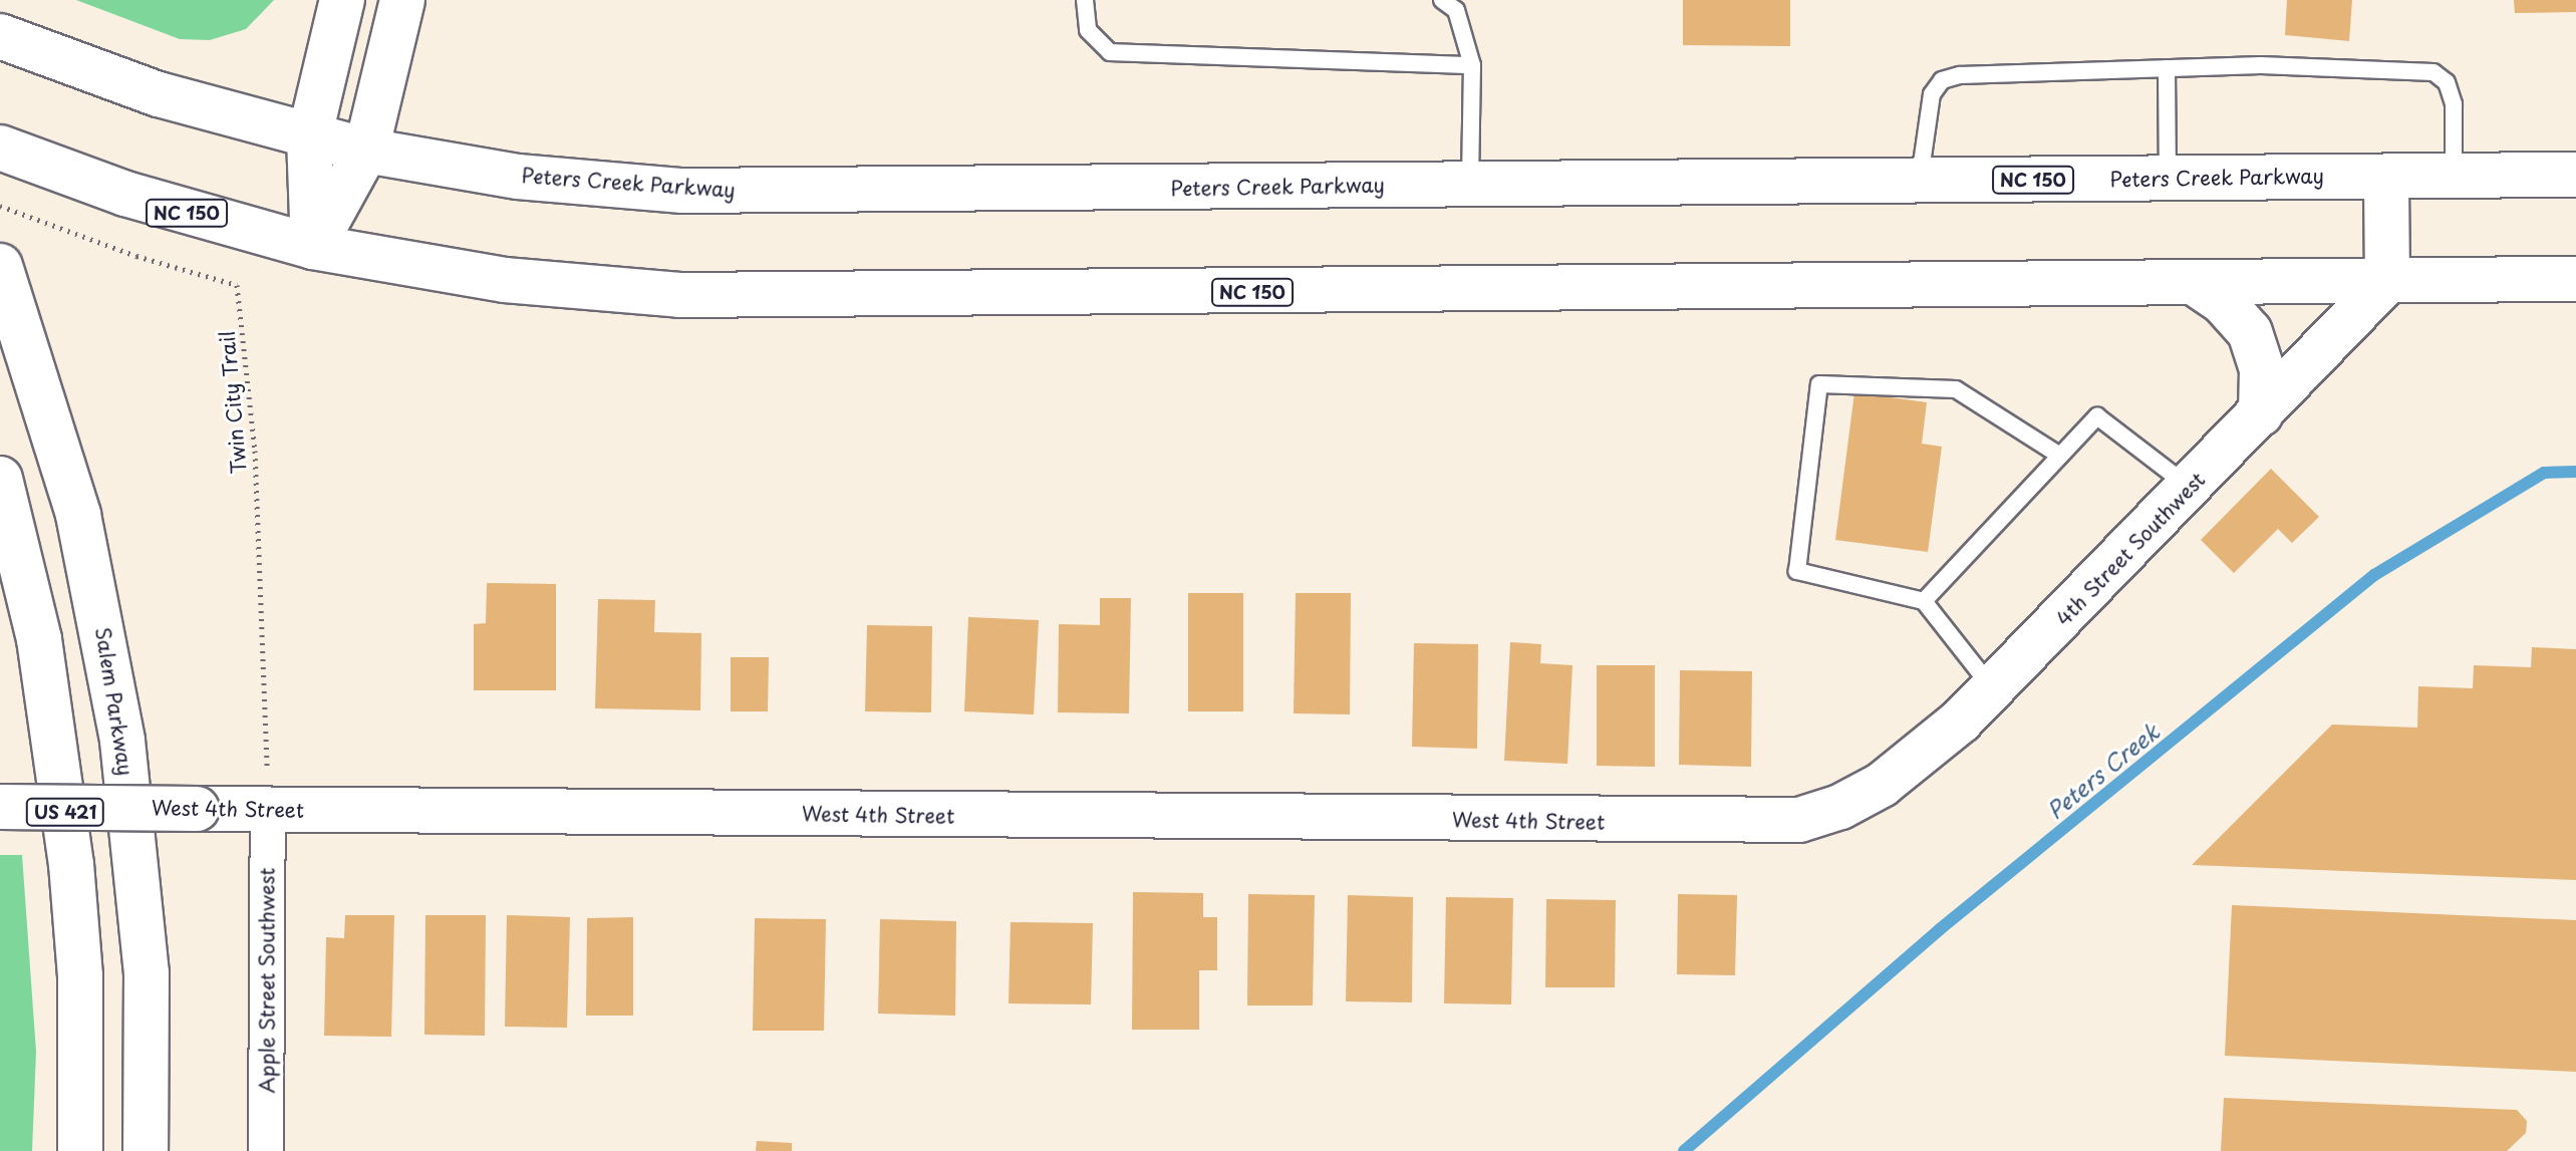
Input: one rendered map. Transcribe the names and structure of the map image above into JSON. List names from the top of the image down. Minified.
{"streets":{"main road":["Peters Creek Parkway","NC 150","4th Street Southwest","Salem Parkway","West 4th Street","US 421"],"street":["Apple Street Southwest"],"path":["Twin City Trail"]},"crossings":[["NC 150","4th Street Southwest"],["Twin City Trail","West 4th Street"],["Twin City Trail","Apple Street Southwest"],["4th Street Southwest","West 4th Street"],["West 4th Street","Apple Street Southwest"]],"water":["Peters Creek"]}
